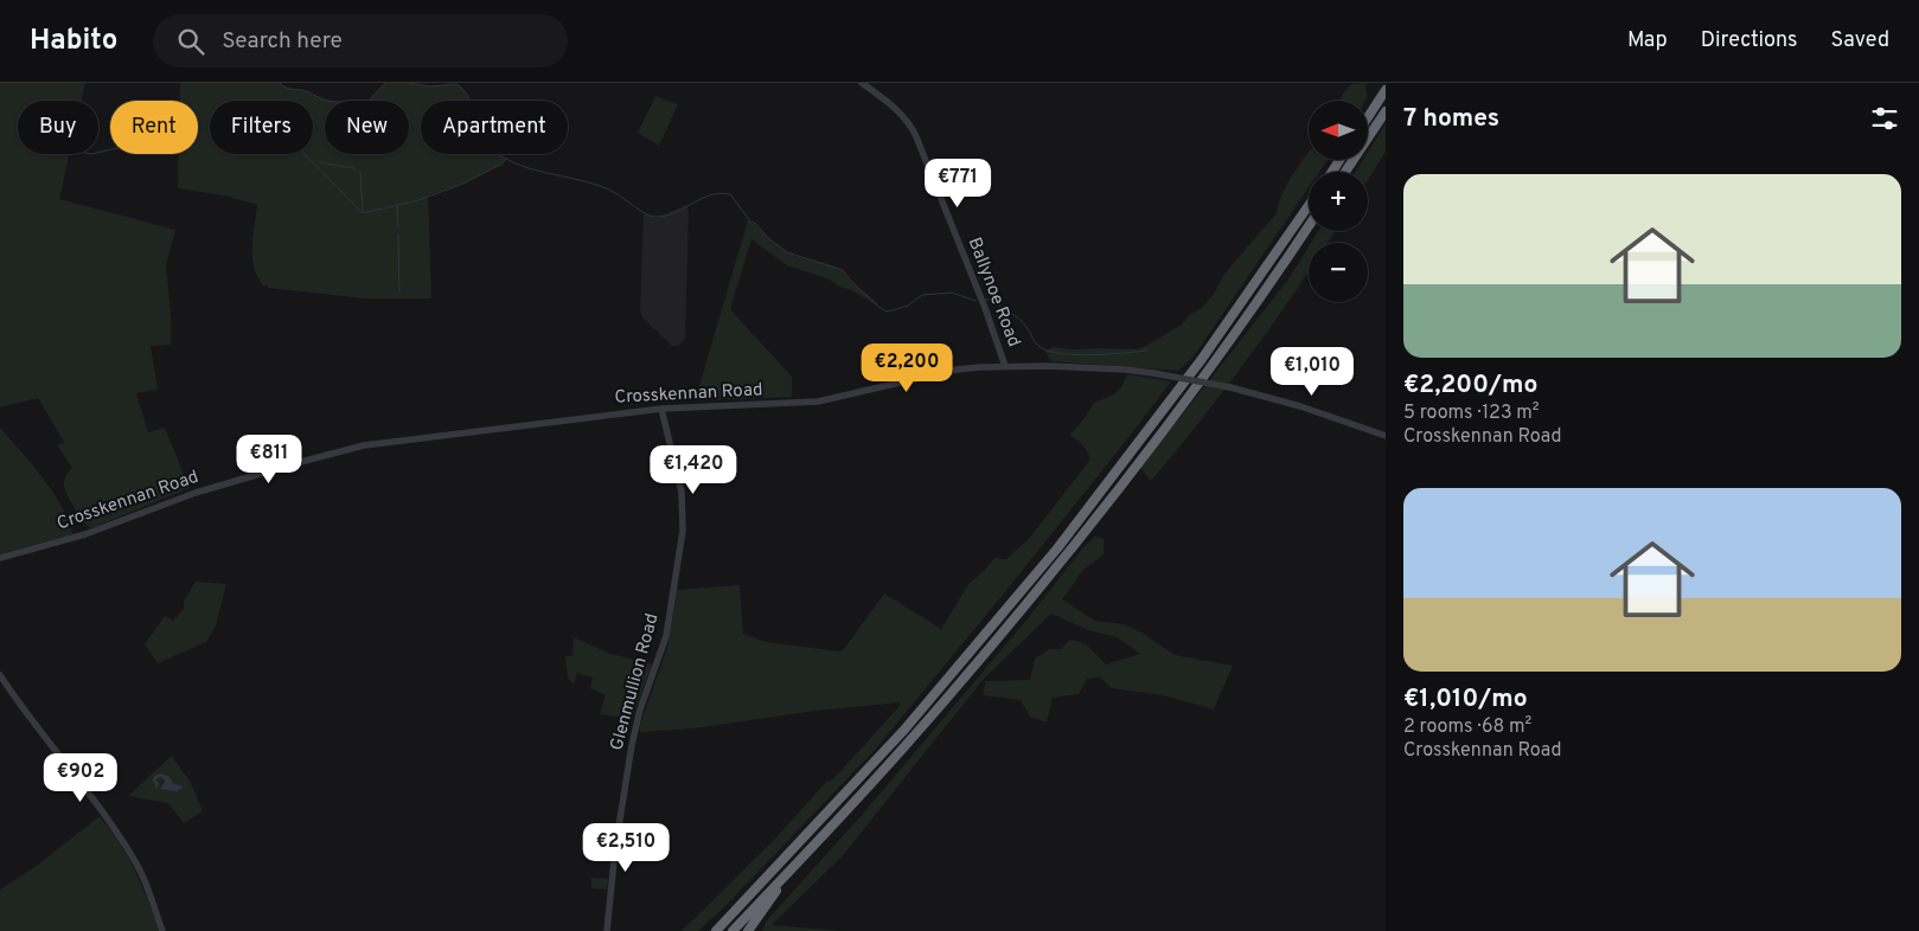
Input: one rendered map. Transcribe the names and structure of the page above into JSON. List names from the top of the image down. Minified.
{"streets":{"street":["Ballynoe Road","Crosskennan Road","Glenmullion Road"]},"crossings":[["Ballynoe Road","Crosskennan Road"],["Crosskennan Road","Glenmullion Road"]],"north":"left","page":{"header":"Habito","search":"Search here","nav":["Map","Directions","Saved"],"heading":"7 homes","map_buttons":["+","−"],"chip":["Buy","Rent","Filters","New","Apartment"],"list":[{"name":"€2,200/mo","note":"5 rooms · 123 m² · Crosskennan Road"},{"name":"€1,010/mo","note":"2 rooms · 68 m² · Crosskennan Road"}],"price":["€771","€2,200","€1,010","€811","€1,420","€902","€2,510"]}}
